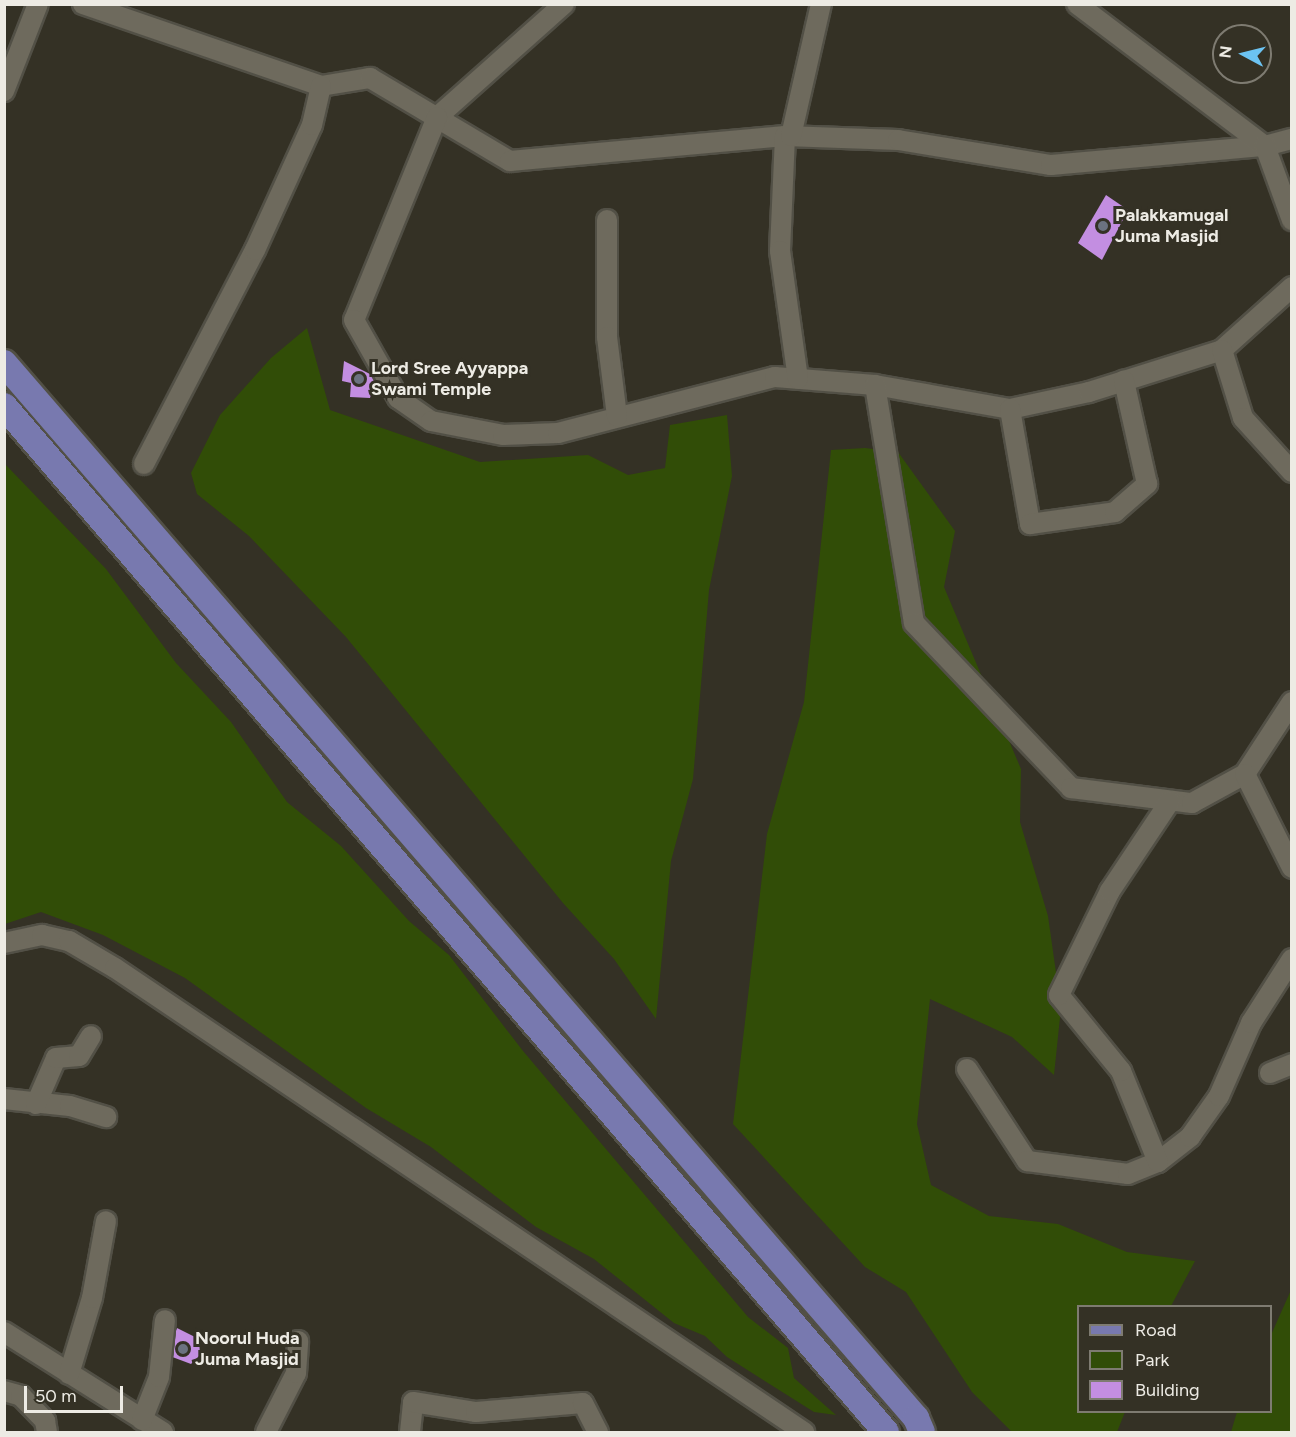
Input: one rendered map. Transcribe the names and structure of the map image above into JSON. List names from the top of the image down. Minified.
{"places":["Palakkamugal Juma Masjid","Lord Sree Ayyappa Swami Temple","Noorul Huda Juma Masjid"],"legend":["Road","Park","Building"],"scale_bar":"50 m","north":"left"}
